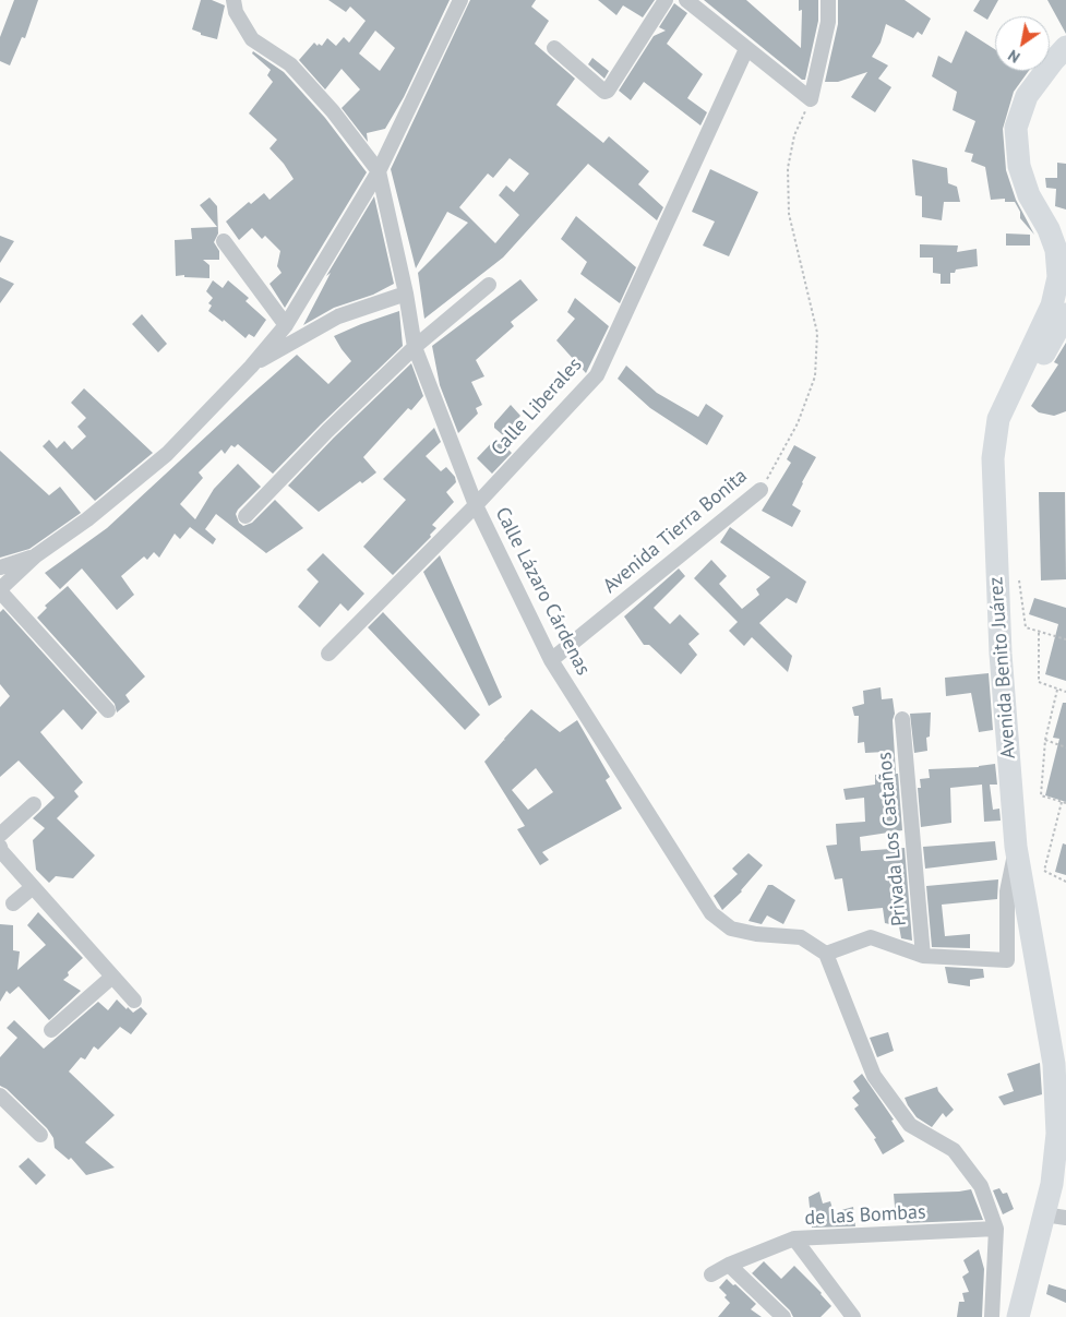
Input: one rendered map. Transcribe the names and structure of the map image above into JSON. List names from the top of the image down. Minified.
{"streets":{"main road":["Avenida Benito Juárez"],"street":["Calle Liberales","Avenida Tierra Bonita","Calle Lázaro Cárdenas","Privada Los Castaños","de las Bombas"]},"crossings":[["Calle Liberales","Calle Lázaro Cárdenas"],["Avenida Tierra Bonita","Calle Lázaro Cárdenas"]],"north":"bottom left"}
